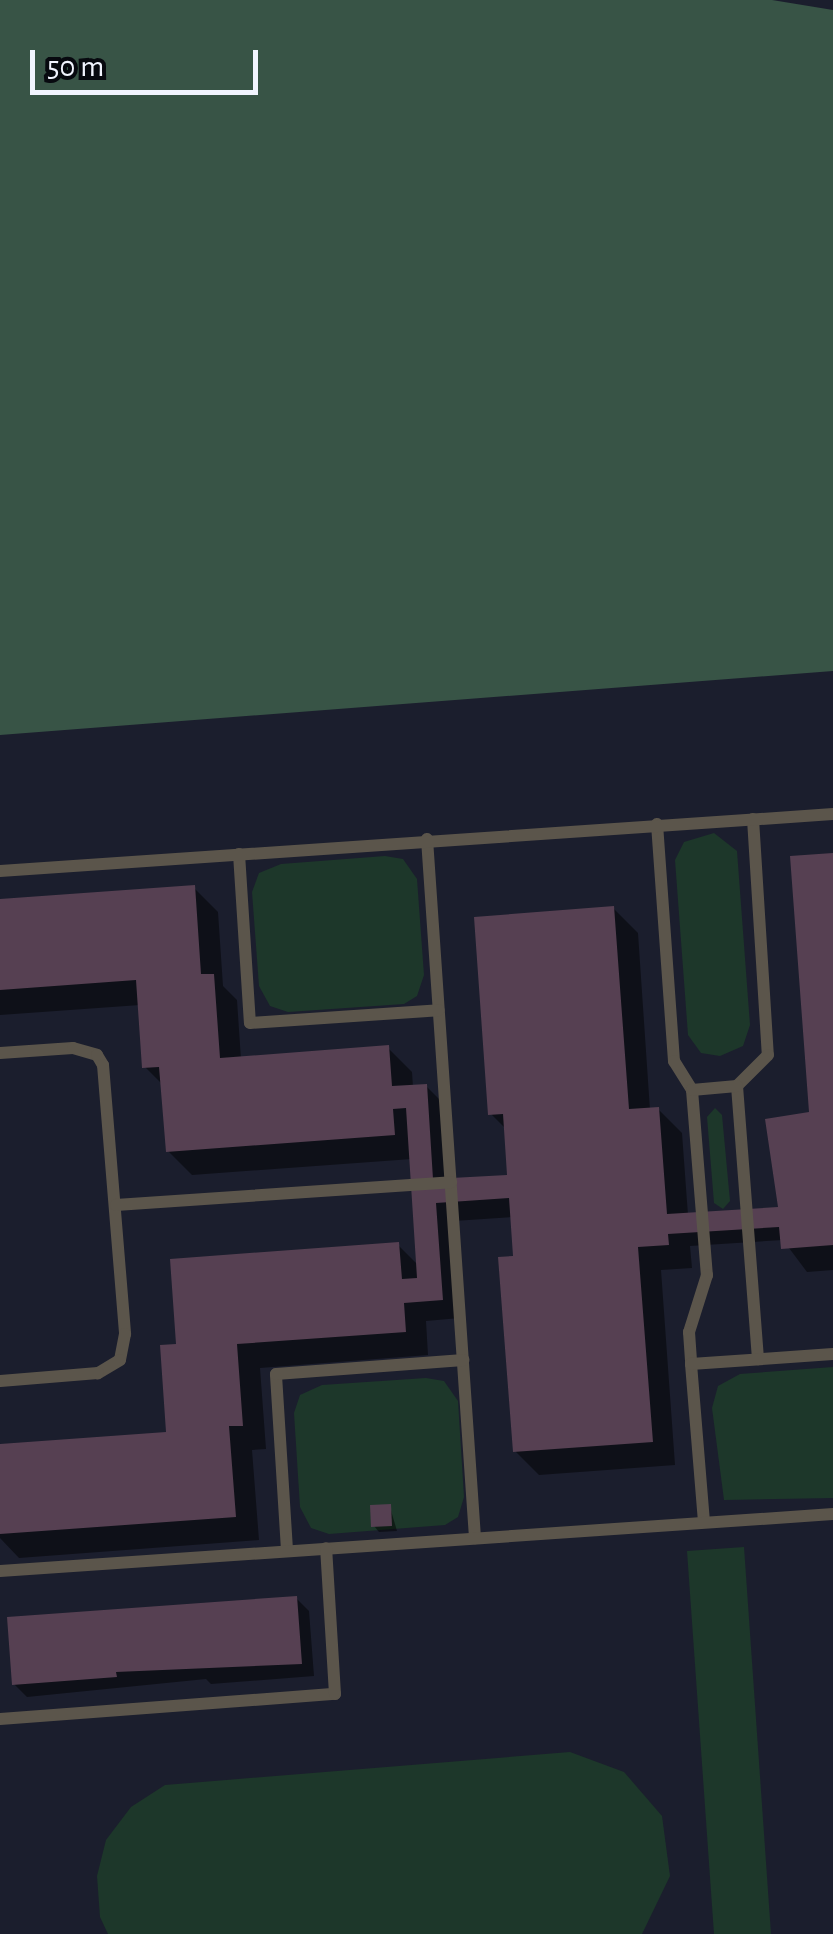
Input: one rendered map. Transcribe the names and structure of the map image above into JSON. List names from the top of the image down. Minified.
{"scale_bar":"50 m"}
